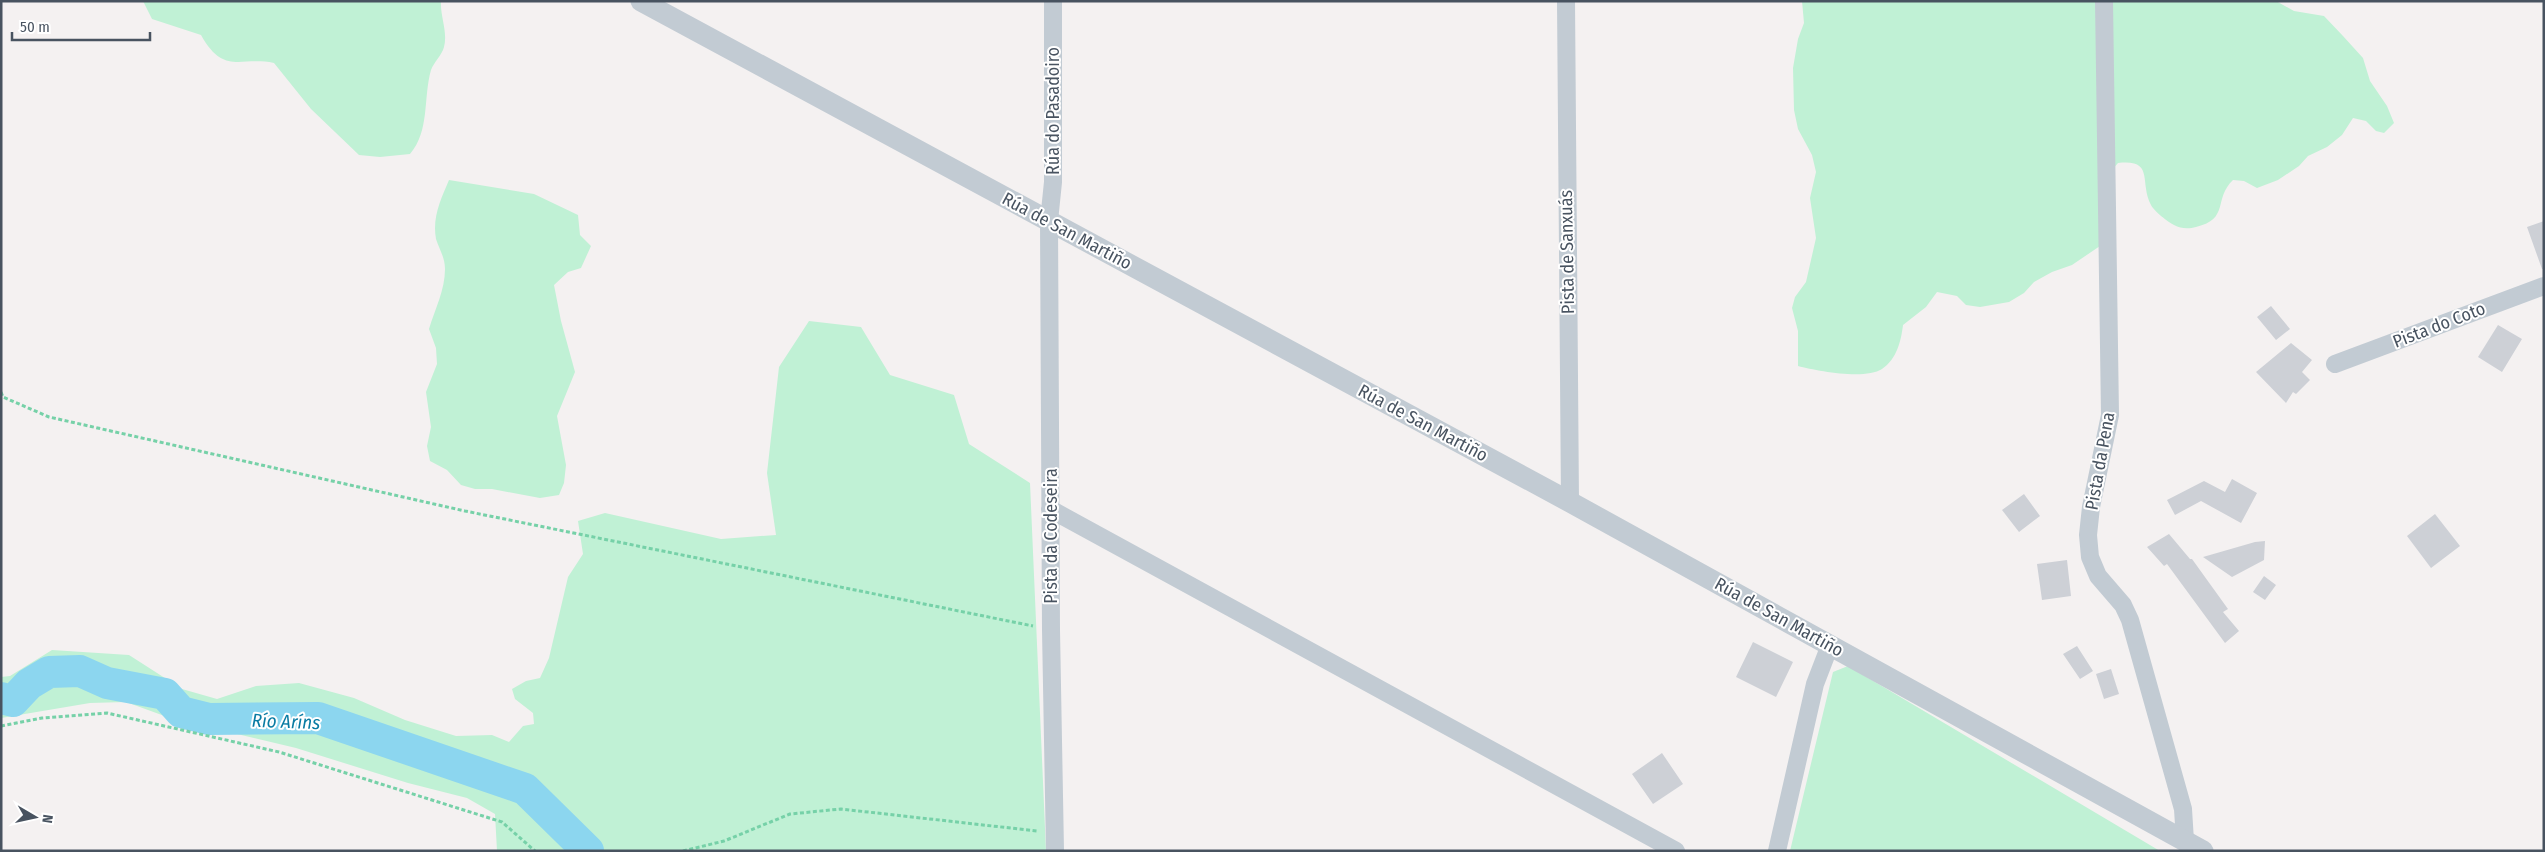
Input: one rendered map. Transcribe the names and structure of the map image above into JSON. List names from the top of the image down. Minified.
{"streets":{"street":["Rúa do Pasadoiro","Rúa de San Martiño","Pista de Sanxuás","Pista do Coto","Pista da Pena","Pista da Codeseira"]},"crossings":[["Rúa do Pasadoiro","Rúa de San Martiño"],["Rúa do Pasadoiro","Pista da Codeseira"],["Rúa de San Martiño","Pista de Sanxuás"],["Rúa de San Martiño","Pista da Pena"],["Rúa de San Martiño","Pista da Codeseira"]],"water":["Río Aríns"],"scale_bar":"50 m","north":"right"}
